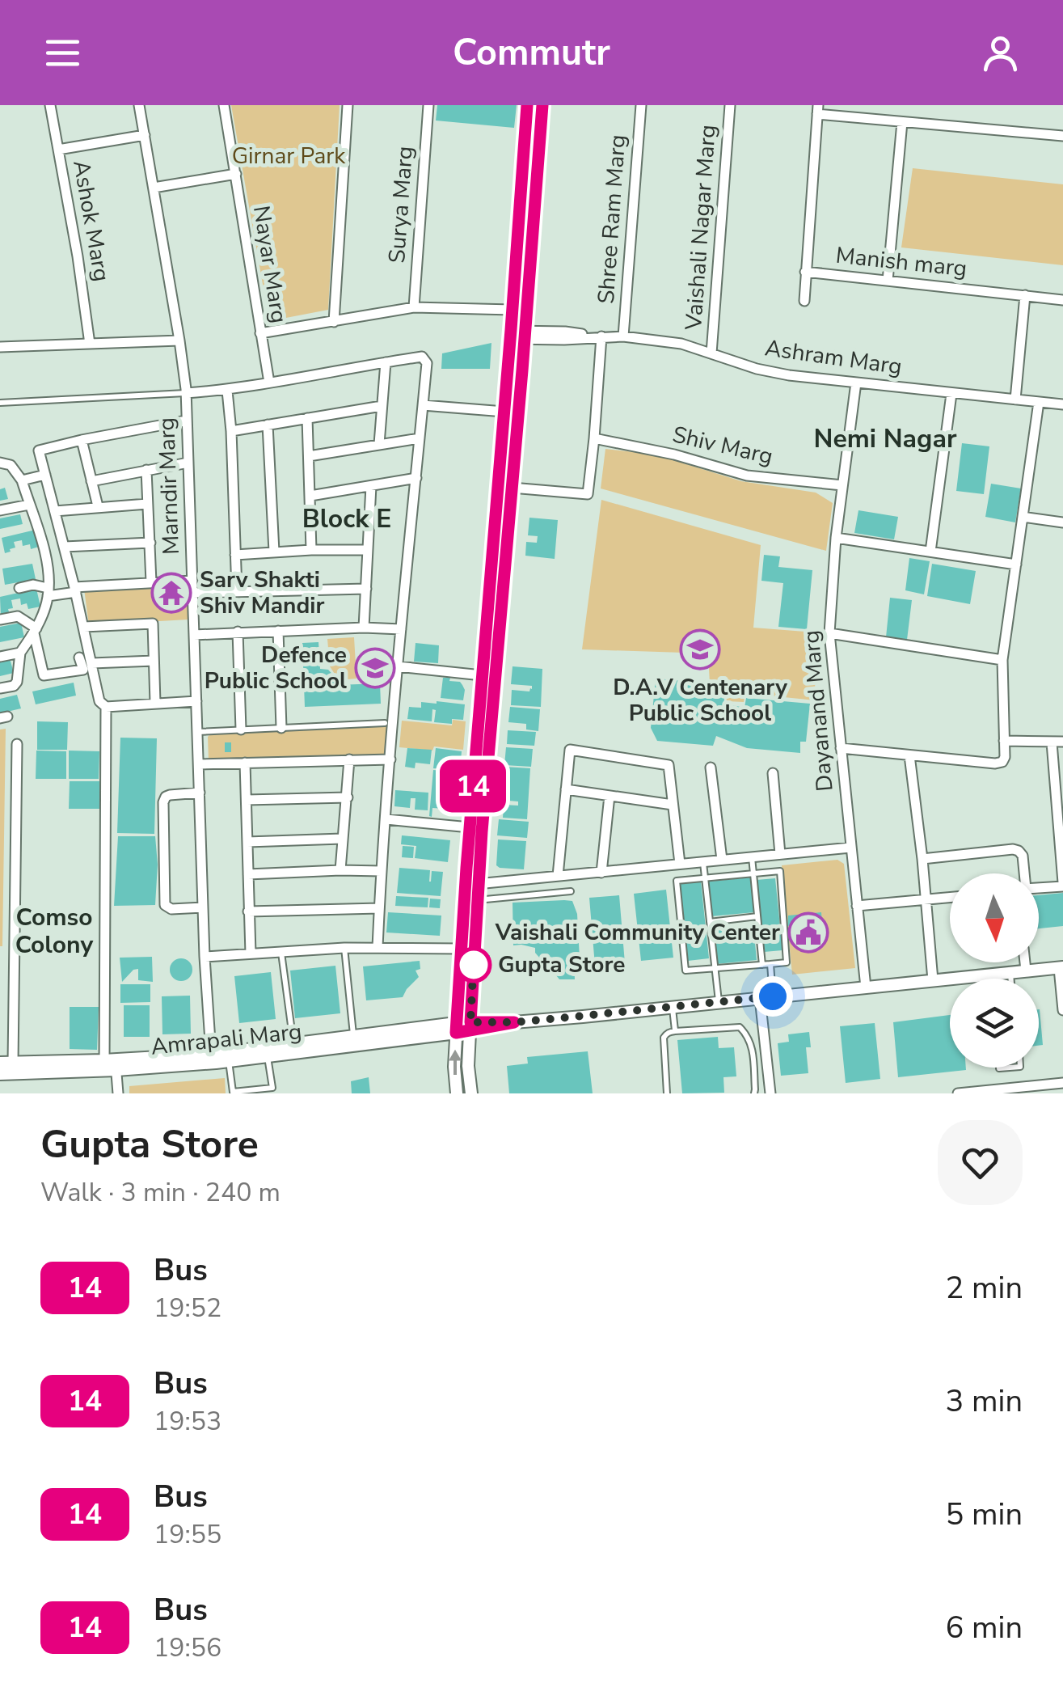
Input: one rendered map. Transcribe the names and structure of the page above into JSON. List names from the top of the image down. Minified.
{"streets":{"street":["Surya Marg","Shree Ram Marg","Ashok Marg","Vaishali Nagar Marg","Manish marg","Nayar Marg","Ashram Marg","Shiv Marg","Marndir Marg","Dayanand Marg","Amrapali Marg"]},"crossings":[["Shree Ram Marg","Ashram Marg"],["Vaishali Nagar Marg","Ashram Marg"],["Ashram Marg","Dayanand Marg"],["Shiv Marg","Dayanand Marg"],["Marndir Marg","Amrapali Marg"]],"districts":["Nemi Nagar","Block E","Comso Colony"],"parks":["Girnar Park"],"places":{"temple":["Sarv Shakti Shiv Mandir"],"school or university":["D.A.V Centenary Public School","Defence Public School"],"public building":["Vaishali Community Center"],"other":["Gupta Store"]},"lines":["bus line 14"],"north":"bottom","page":{"header":"Commutr","on_map":"14","heading":["Gupta Store","Walk · 3 min · 240 m"],"list":[{"mark":"14","name":"Bus","note":"19:52","value":"2 min"},{"mark":"14","name":"Bus","note":"19:53","value":"3 min"},{"mark":"14","name":"Bus","note":"19:55","value":"5 min"},{"mark":"14","name":"Bus","note":"19:56","value":"6 min"}]}}
